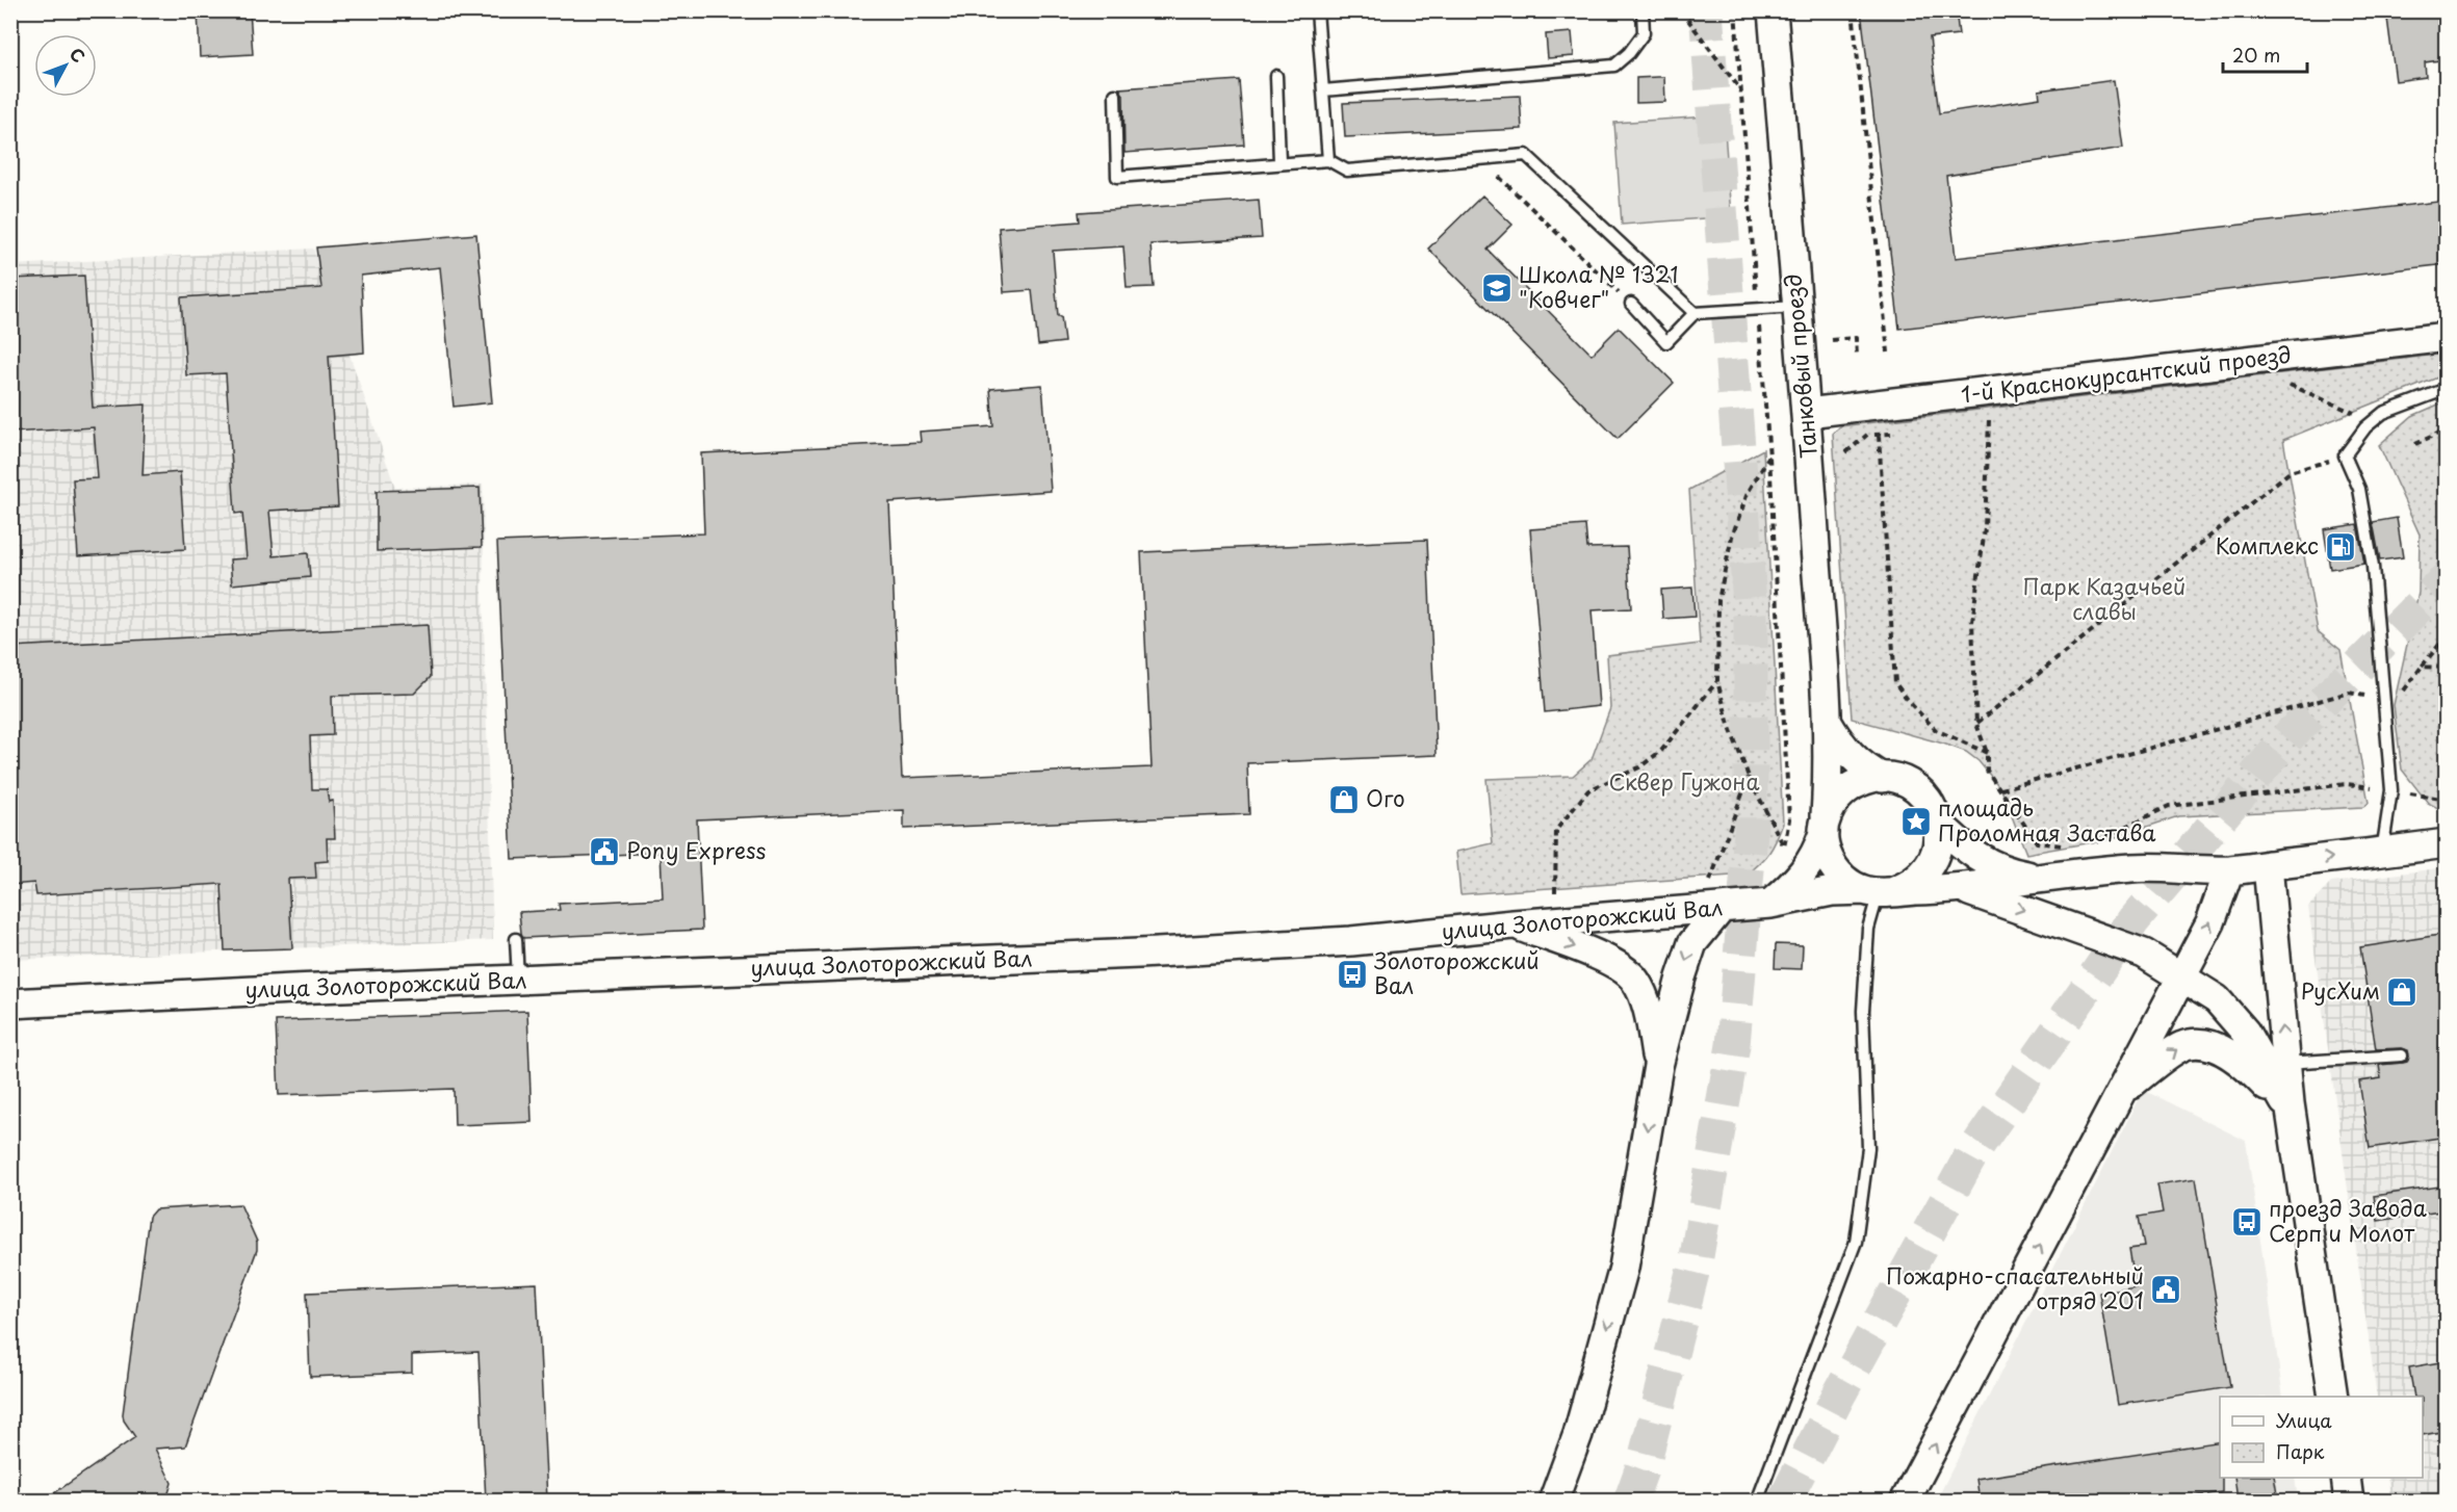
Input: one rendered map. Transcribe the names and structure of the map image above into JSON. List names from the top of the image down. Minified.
{"streets":{"street":["Танковый проезд","1-й Краснокурсантский проезд","улица Золоторожский Вал"]},"crossings":[["Танковый проезд","1-й Краснокурсантский проезд"],["Танковый проезд","улица Золоторожский Вал"]],"parks":["Парк Казачьей славы","Сквер Гужона"],"places":{"school or university":["Школа № 1321 \"Ковчег\""],"fuel station":["Комплекс"],"shop":["Ого","РусХим"],"place":["площадь Проломная Застава"],"public building":["Pony Express","Пожарно-спасательный отряд 201"],"bus stop":["Золоторожский Вал","проезд Завода Серп и Молот"]},"legend":["Улица","Парк"],"scale_bar":"20 m","north":"top right"}
